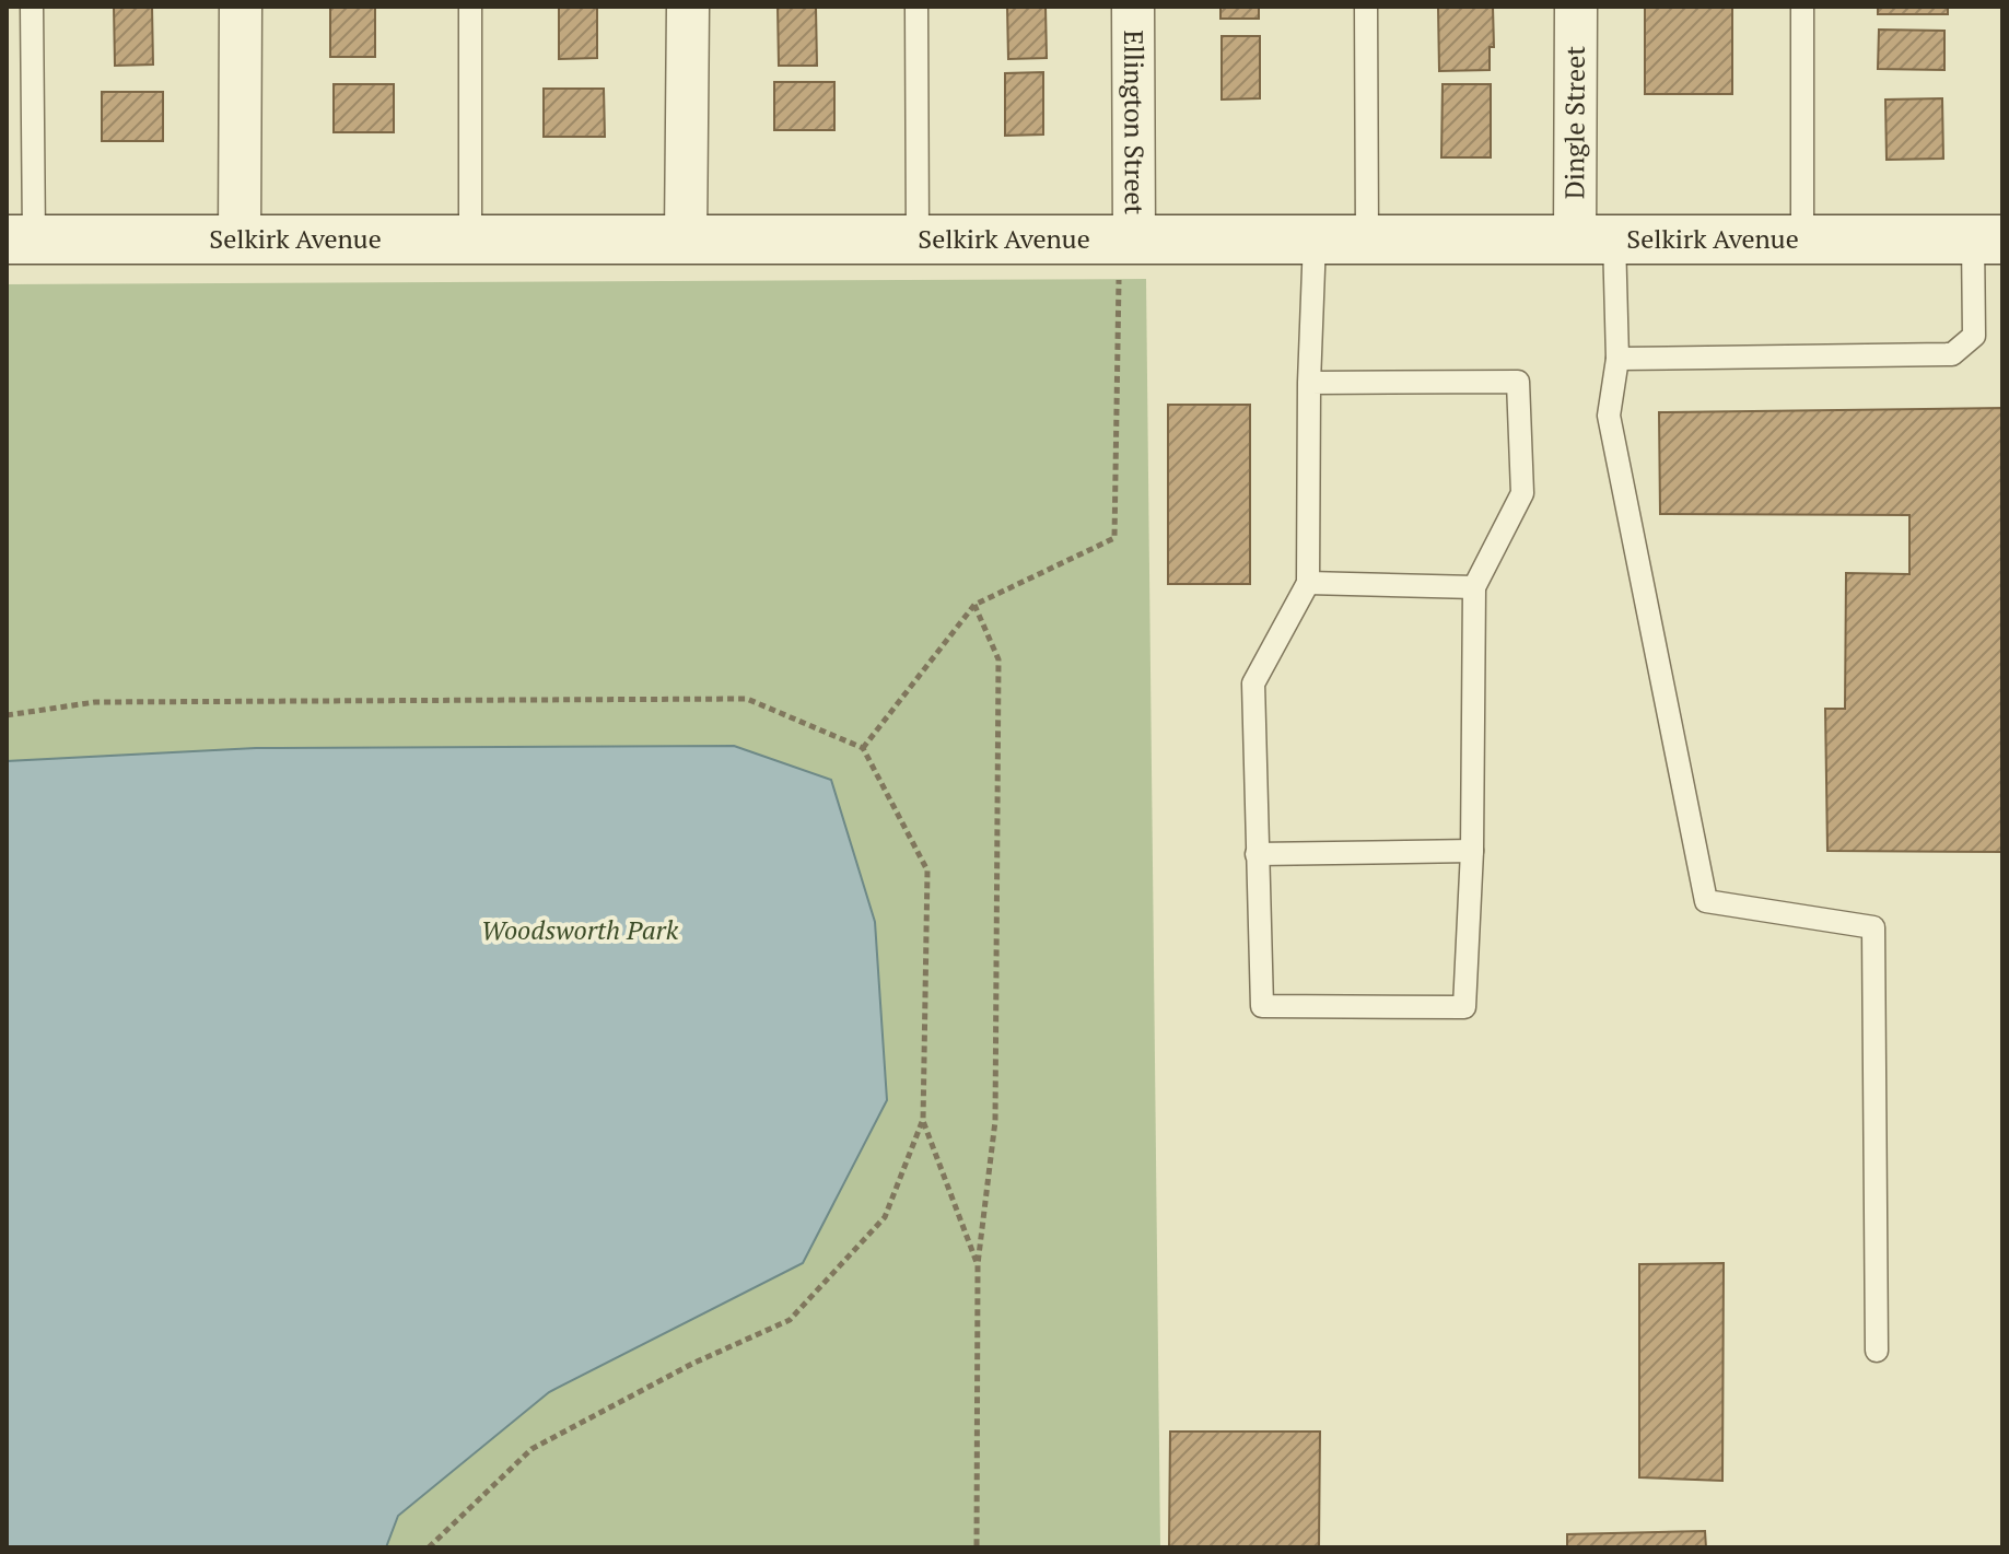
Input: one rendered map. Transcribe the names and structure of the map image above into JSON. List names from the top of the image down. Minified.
{"streets":{"street":["Dingle Street","Ellington Street","Selkirk Avenue"]},"crossings":[["Dingle Street","Selkirk Avenue"],["Ellington Street","Selkirk Avenue"]],"parks":["Woodsworth Park"]}
